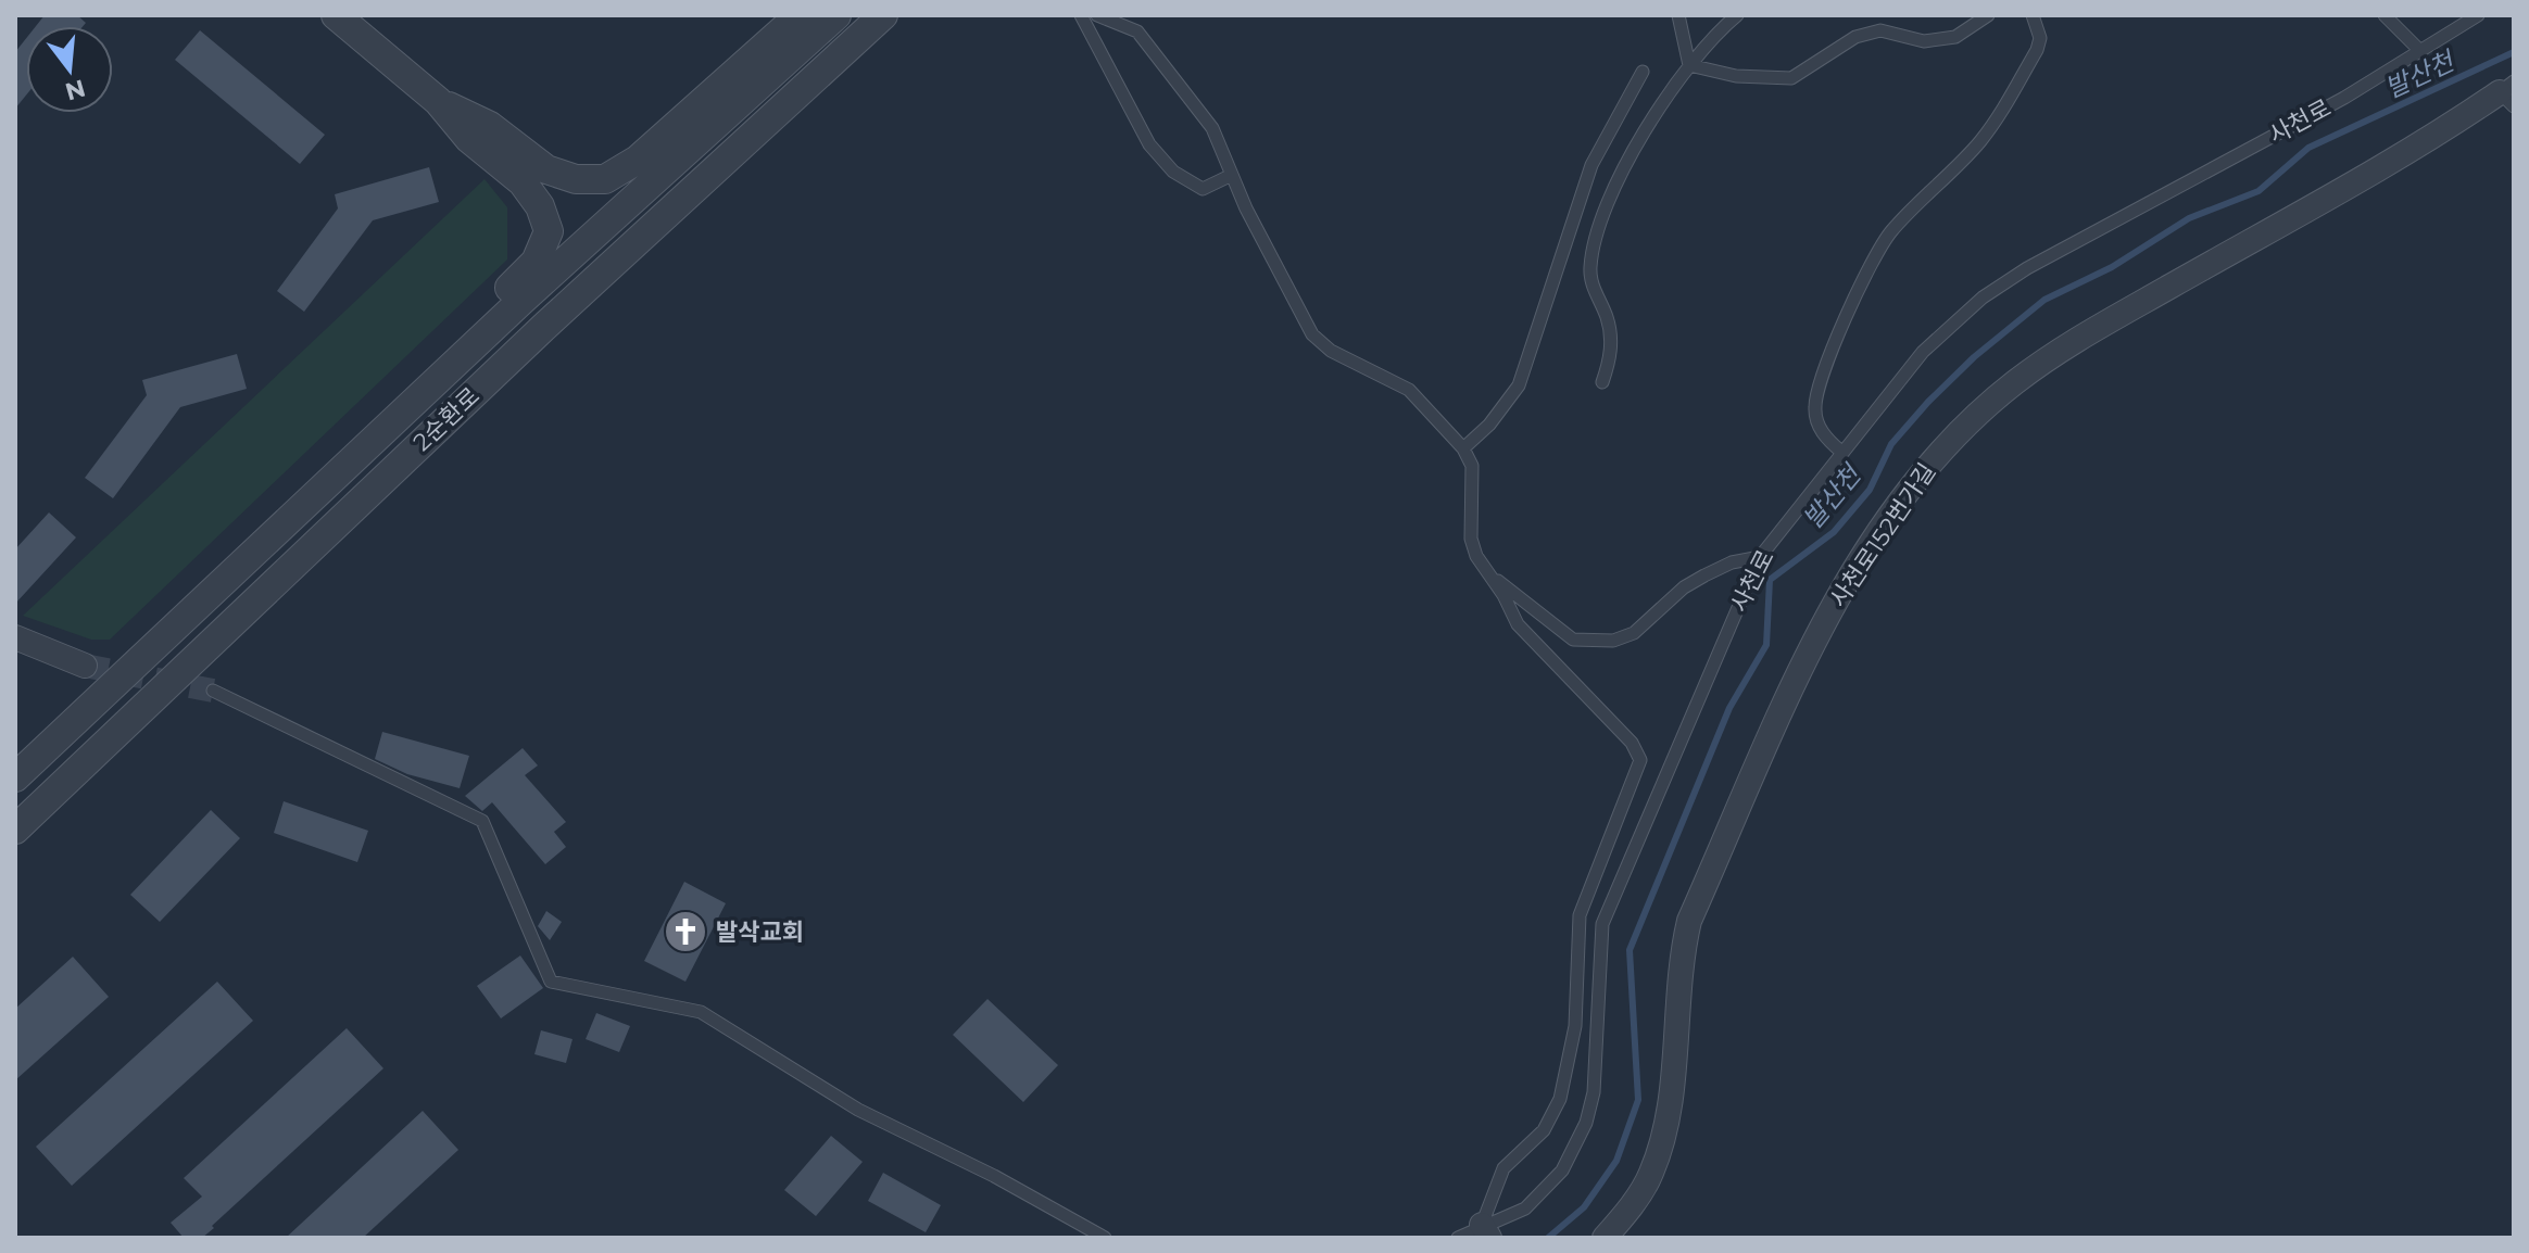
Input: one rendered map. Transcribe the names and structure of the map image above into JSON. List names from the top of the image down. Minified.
{"streets":{"street":["2순환로","사천로152번가길"],"lane":["사천로"]},"water":["발산천"],"places":{"church":["발삭교회"]},"north":"bottom"}
